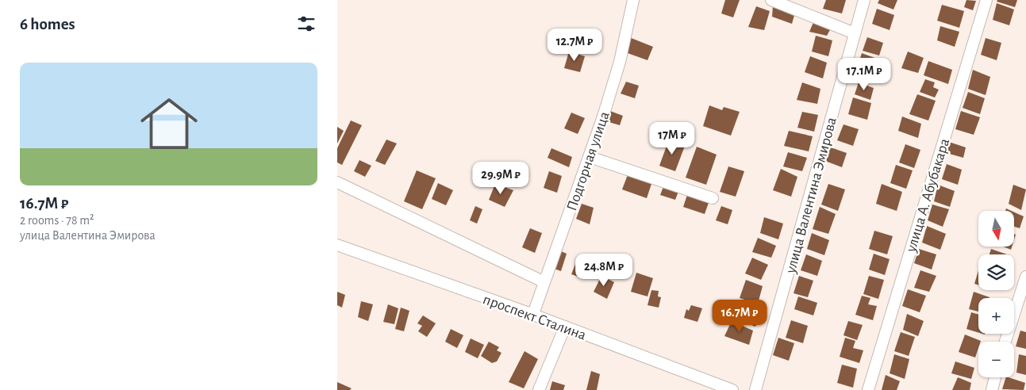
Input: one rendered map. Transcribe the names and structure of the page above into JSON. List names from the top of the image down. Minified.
{"streets":{"street":["Подгорная улица","улица Валентина Эмирова","улица А. Абубакара","проспект Сталина"]},"crossings":[["Подгорная улица","проспект Сталина"]],"north":"bottom","page":{"heading":"6 homes","price":["12.7M ₽","17.1M ₽","17M ₽","29.9M ₽","24.8M ₽","16.7M ₽"],"list":[{"name":"16.7M ₽","note":"2 rooms · 78 m² · улица Валентина Эмирова"}],"map_buttons":["+","−"]}}
